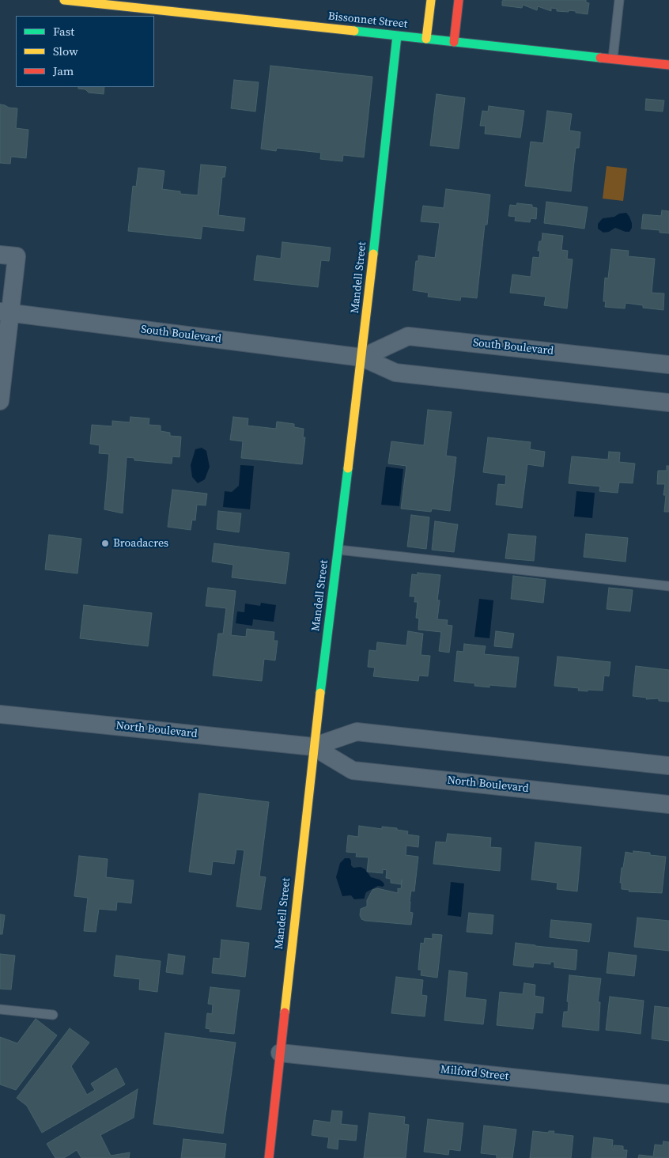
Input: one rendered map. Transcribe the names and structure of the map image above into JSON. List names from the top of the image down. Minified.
{"streets":{"street":["Bissonnet Street","Mandell Street","South Boulevard","North Boulevard","Milford Street"]},"crossings":[["Bissonnet Street","Mandell Street"],["Mandell Street","South Boulevard"],["Mandell Street","North Boulevard"],["Mandell Street","Milford Street"]],"places":["Broadacres"],"legend":["Fast","Slow","Jam"]}
